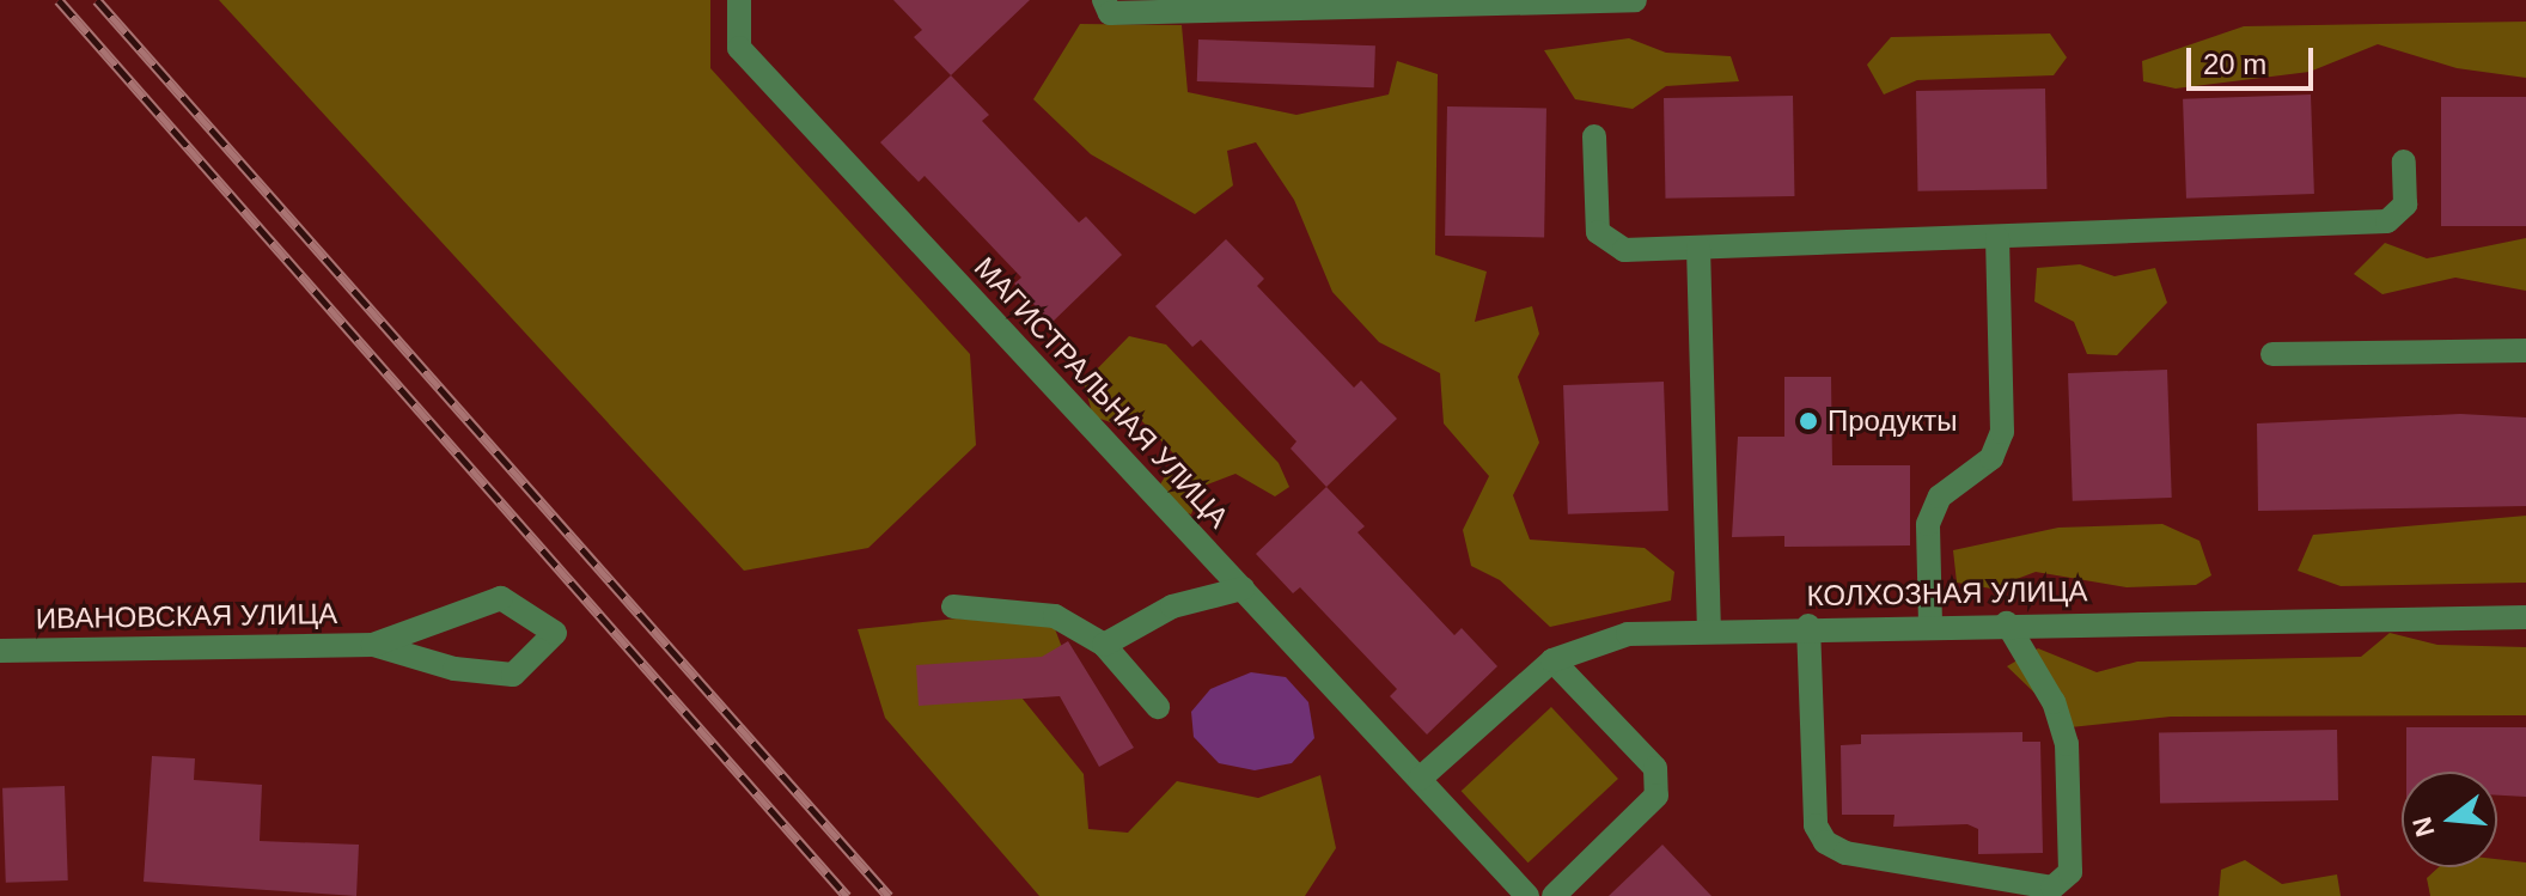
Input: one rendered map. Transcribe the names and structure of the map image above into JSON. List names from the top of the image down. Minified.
{"streets":{"street":["МАГИСТРАЛЬНАЯ УЛИЦА","КОЛХОЗНАЯ УЛИЦА","ИВАНОВСКАЯ УЛИЦА"]},"crossings":[["МАГИСТРАЛЬНАЯ УЛИЦА","КОЛХОЗНАЯ УЛИЦА"]],"places":["Продукты"],"scale_bar":"20 m","north":"left"}
